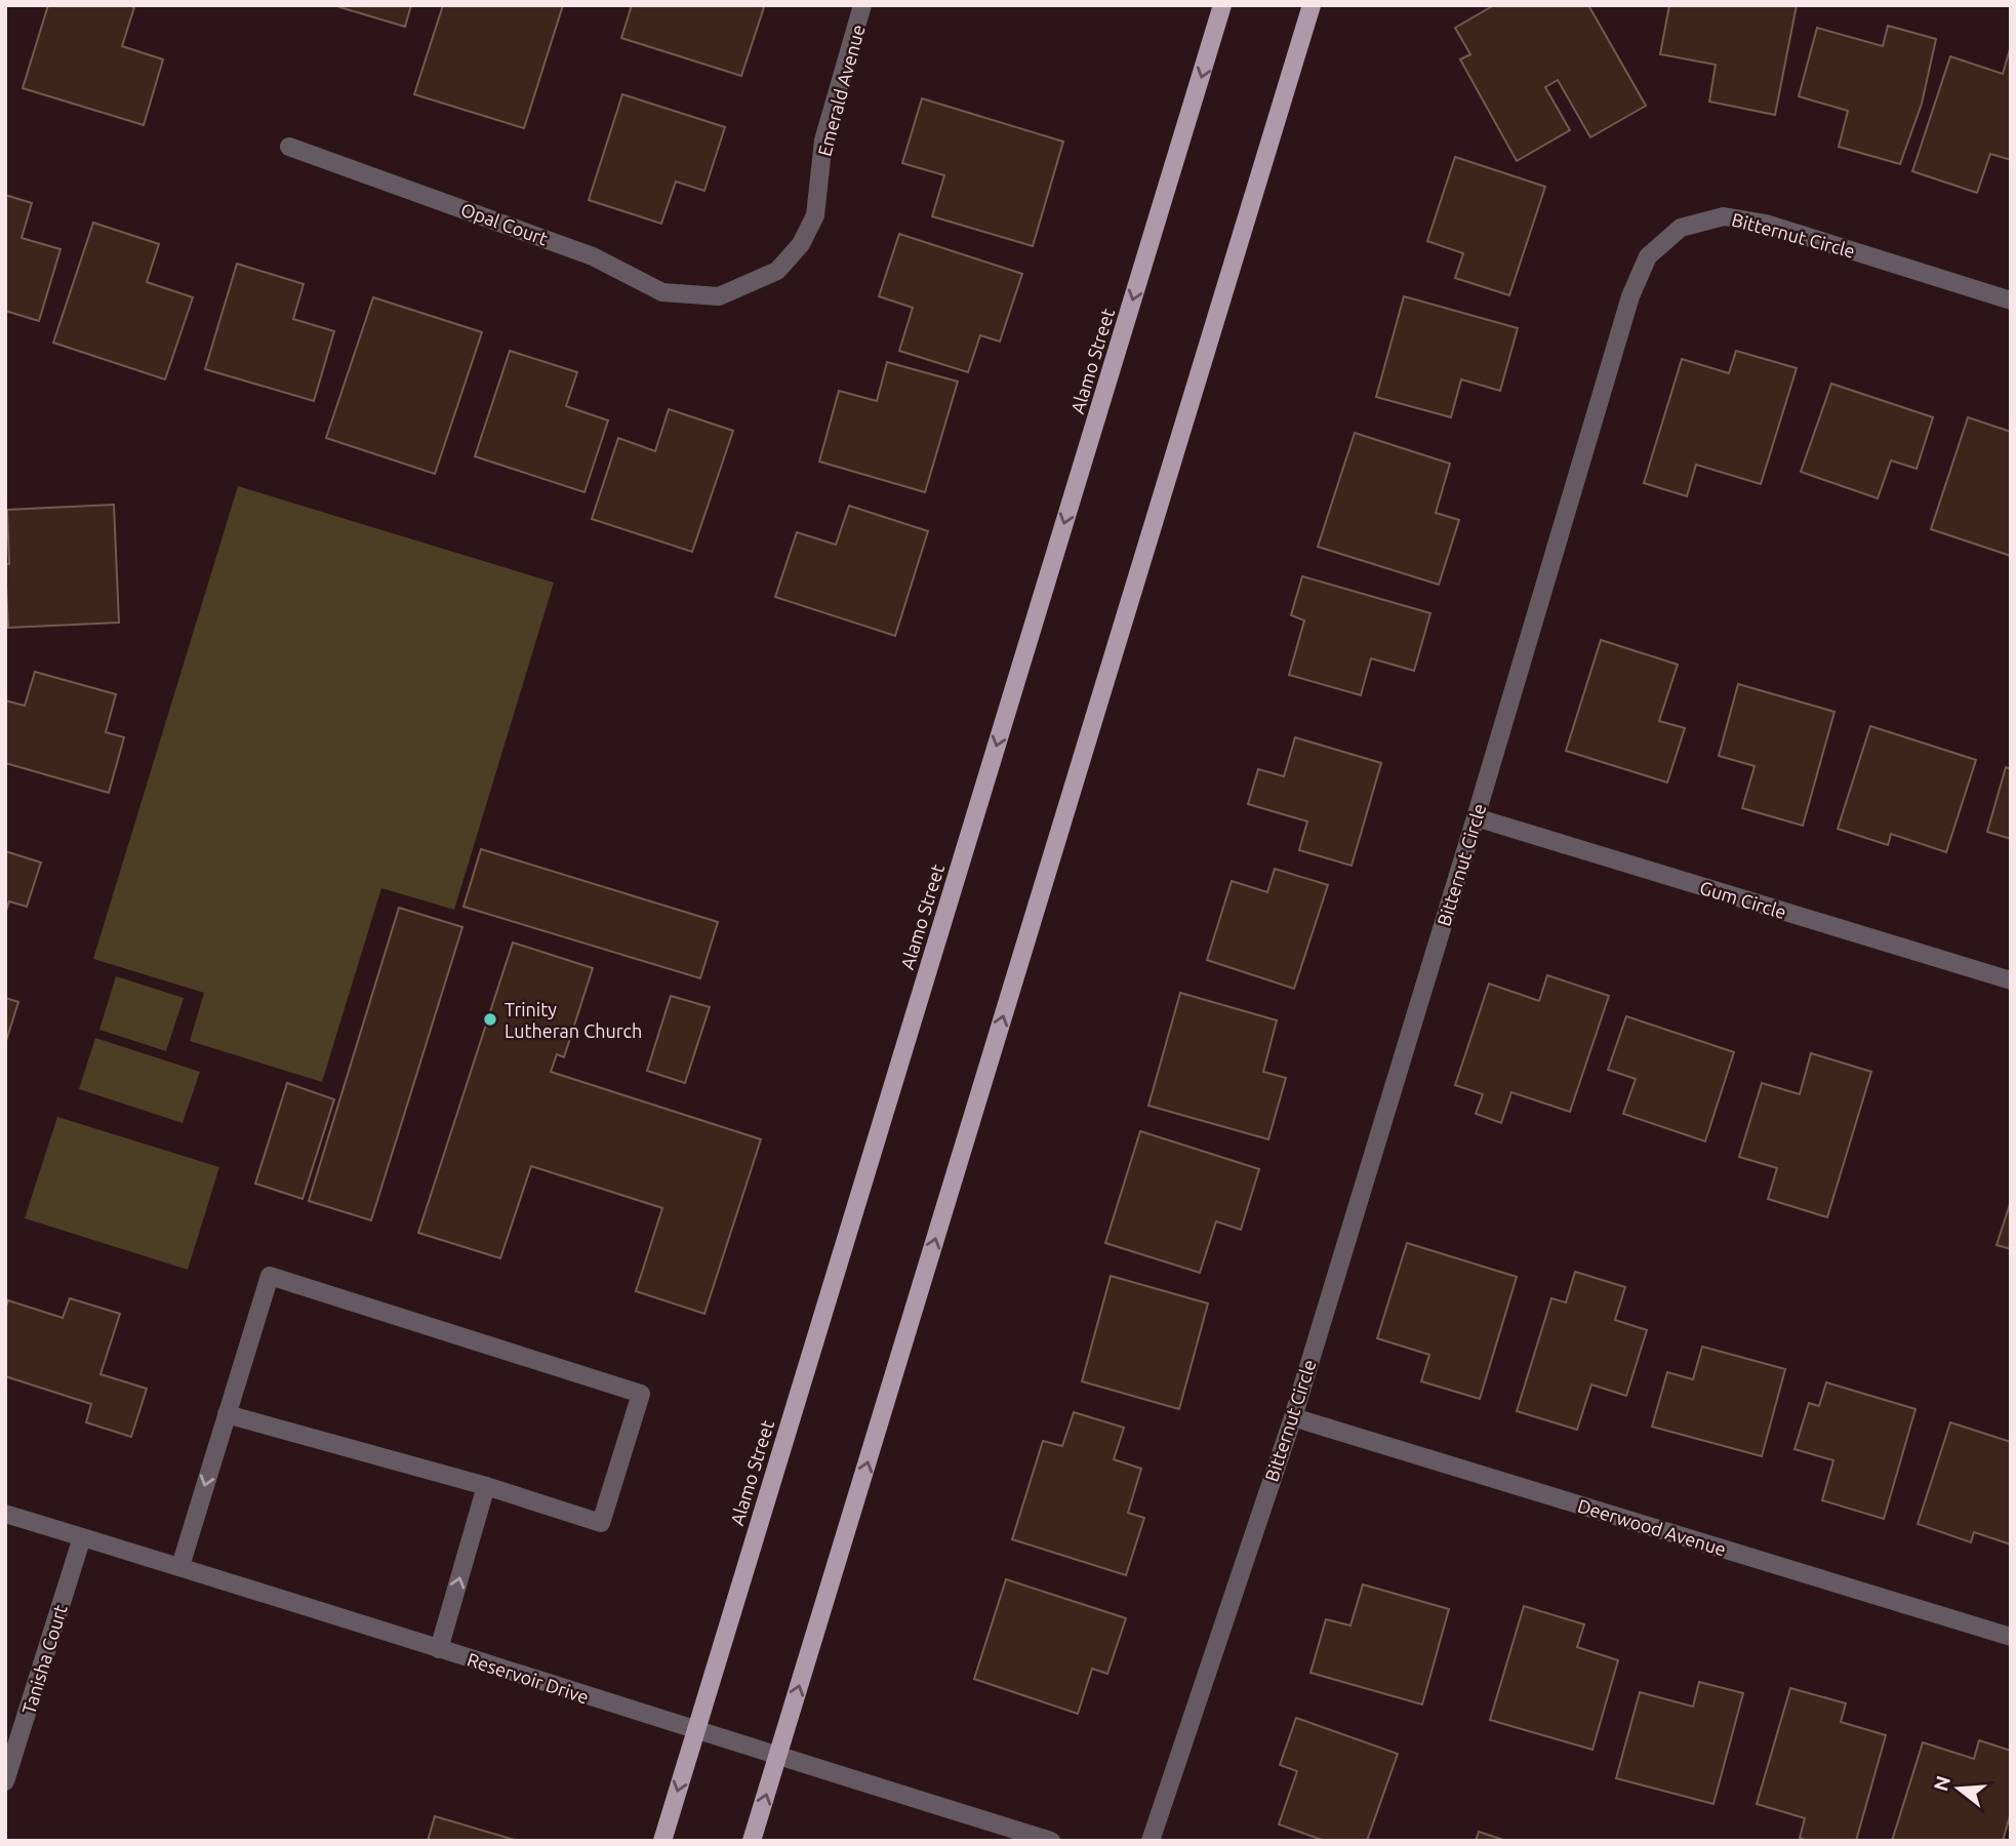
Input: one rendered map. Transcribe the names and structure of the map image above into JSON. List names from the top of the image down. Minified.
{"streets":{"main road":["Alamo Street"],"street":["Emerald Avenue","Opal Court","Bitternut Circle","Gum Circle","Deerwood Avenue","Tanisha Court","Reservoir Drive"]},"crossings":[["Emerald Avenue","Opal Court"],["Bitternut Circle","Gum Circle"],["Bitternut Circle","Deerwood Avenue"],["Alamo Street","Reservoir Drive"],["Tanisha Court","Reservoir Drive"]],"places":["Trinity Lutheran Church"],"north":"left"}
